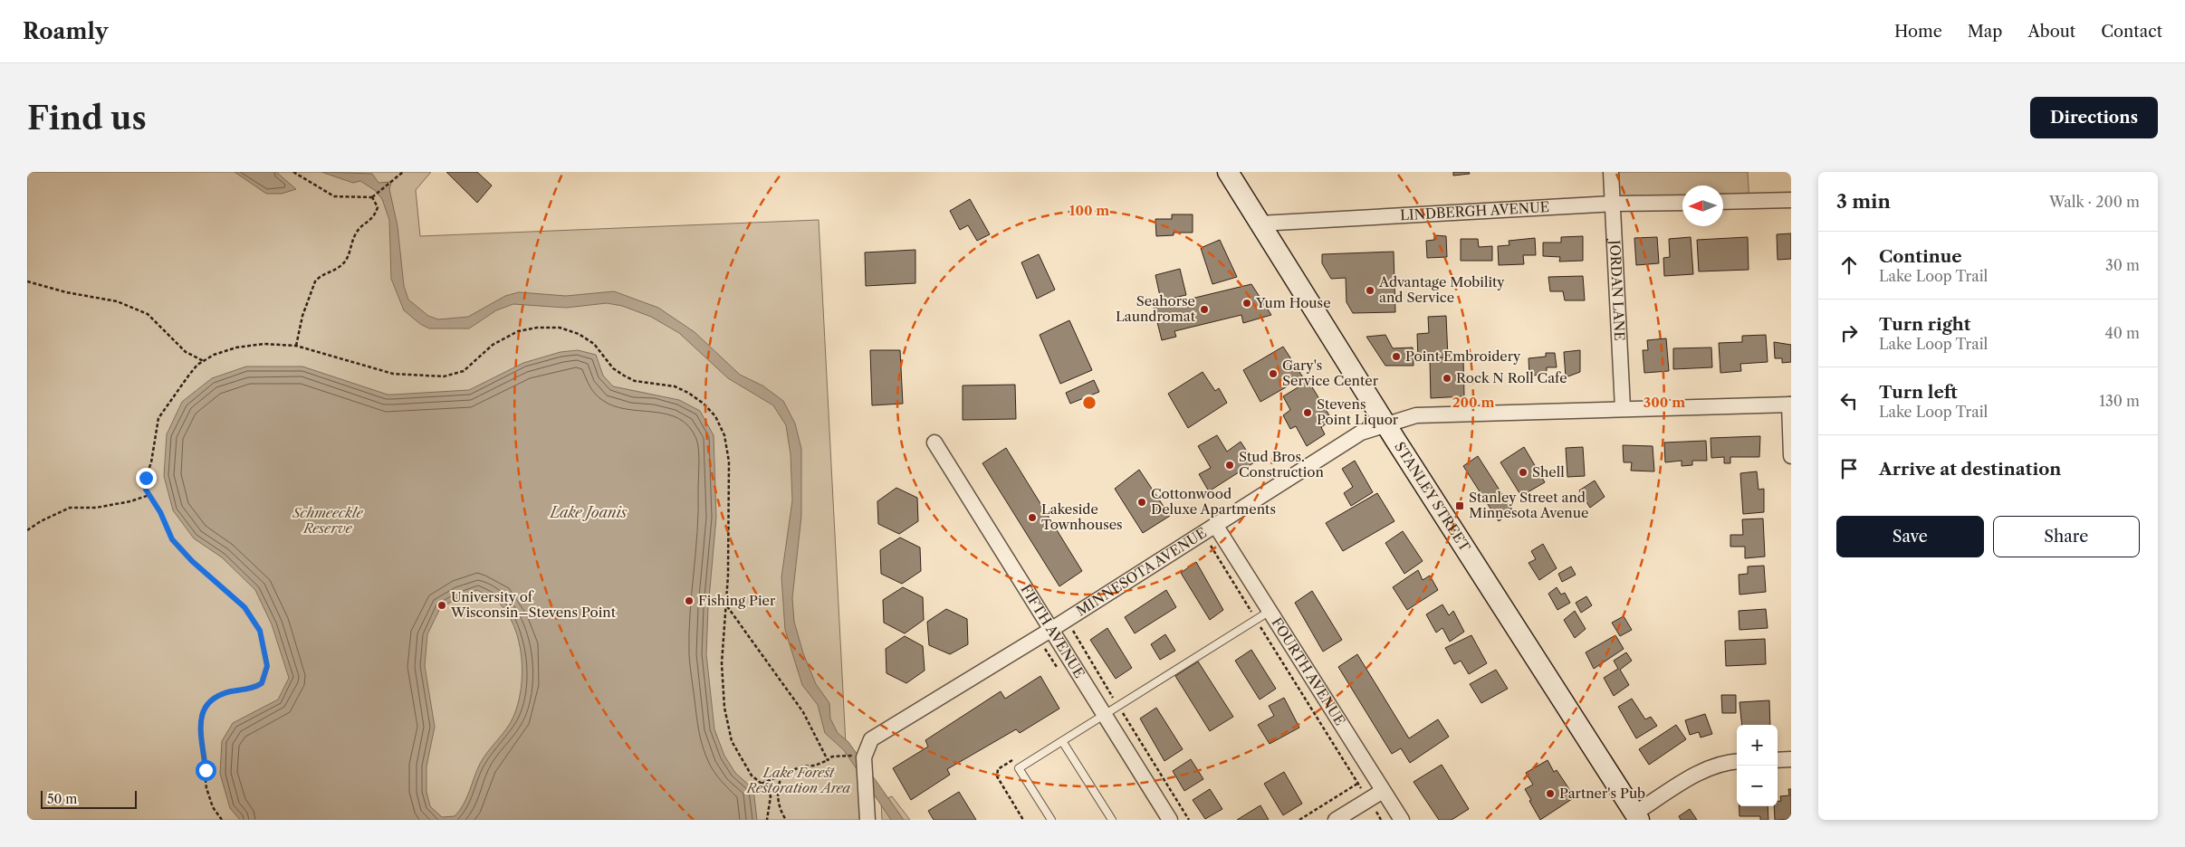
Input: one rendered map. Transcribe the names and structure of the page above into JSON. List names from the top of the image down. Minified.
{"streets":{"street":["LINDBERGH AVENUE","JORDAN LANE","STANLEY STREET","MINNESOTA AVENUE","FIFTH AVENUE","FOURTH AVENUE"]},"crossings":[["LINDBERGH AVENUE","JORDAN LANE"],["LINDBERGH AVENUE","STANLEY STREET"],["JORDAN LANE","MINNESOTA AVENUE"],["STANLEY STREET","MINNESOTA AVENUE"],["MINNESOTA AVENUE","FIFTH AVENUE"],["MINNESOTA AVENUE","FOURTH AVENUE"]],"water":["Lake Joanis"],"parks":["Schmeeckle Reserve","Lake Forest Restoration Area"],"places":{"other":["Advantage Mobility and Service","Yum House","Seahorse Laundromat","Point Embroidery","Gary's Service Center","Rock N Roll Cafe","Stevens Point Liquor","Stud Bros. Construction","Shell","Cottonwood Deluxe Apartments","Lakeside Townhouses","Fishing Pier","University of Wisconsin–Stevens Point","Partner's Pub"],"transit":["Stanley Street and Minnesota Avenue"]},"scale_bar":"50 m","north":"left","page":{"header":"Roamly","nav":["Home","Map","About","Contact"],"buttons":["Directions",["Save","Share"]],"title":"Find us","heading":["3 min","Walk · 200 m"],"list":[["Continue","Lake Loop Trail","30 m"],["Turn right","Lake Loop Trail","40 m"],["Turn left","Lake Loop Trail","130 m"],"Arrive at destination"],"map_buttons":["+","−"],"scale":"50 m"},"rings":["100 m","200 m","300 m"]}
